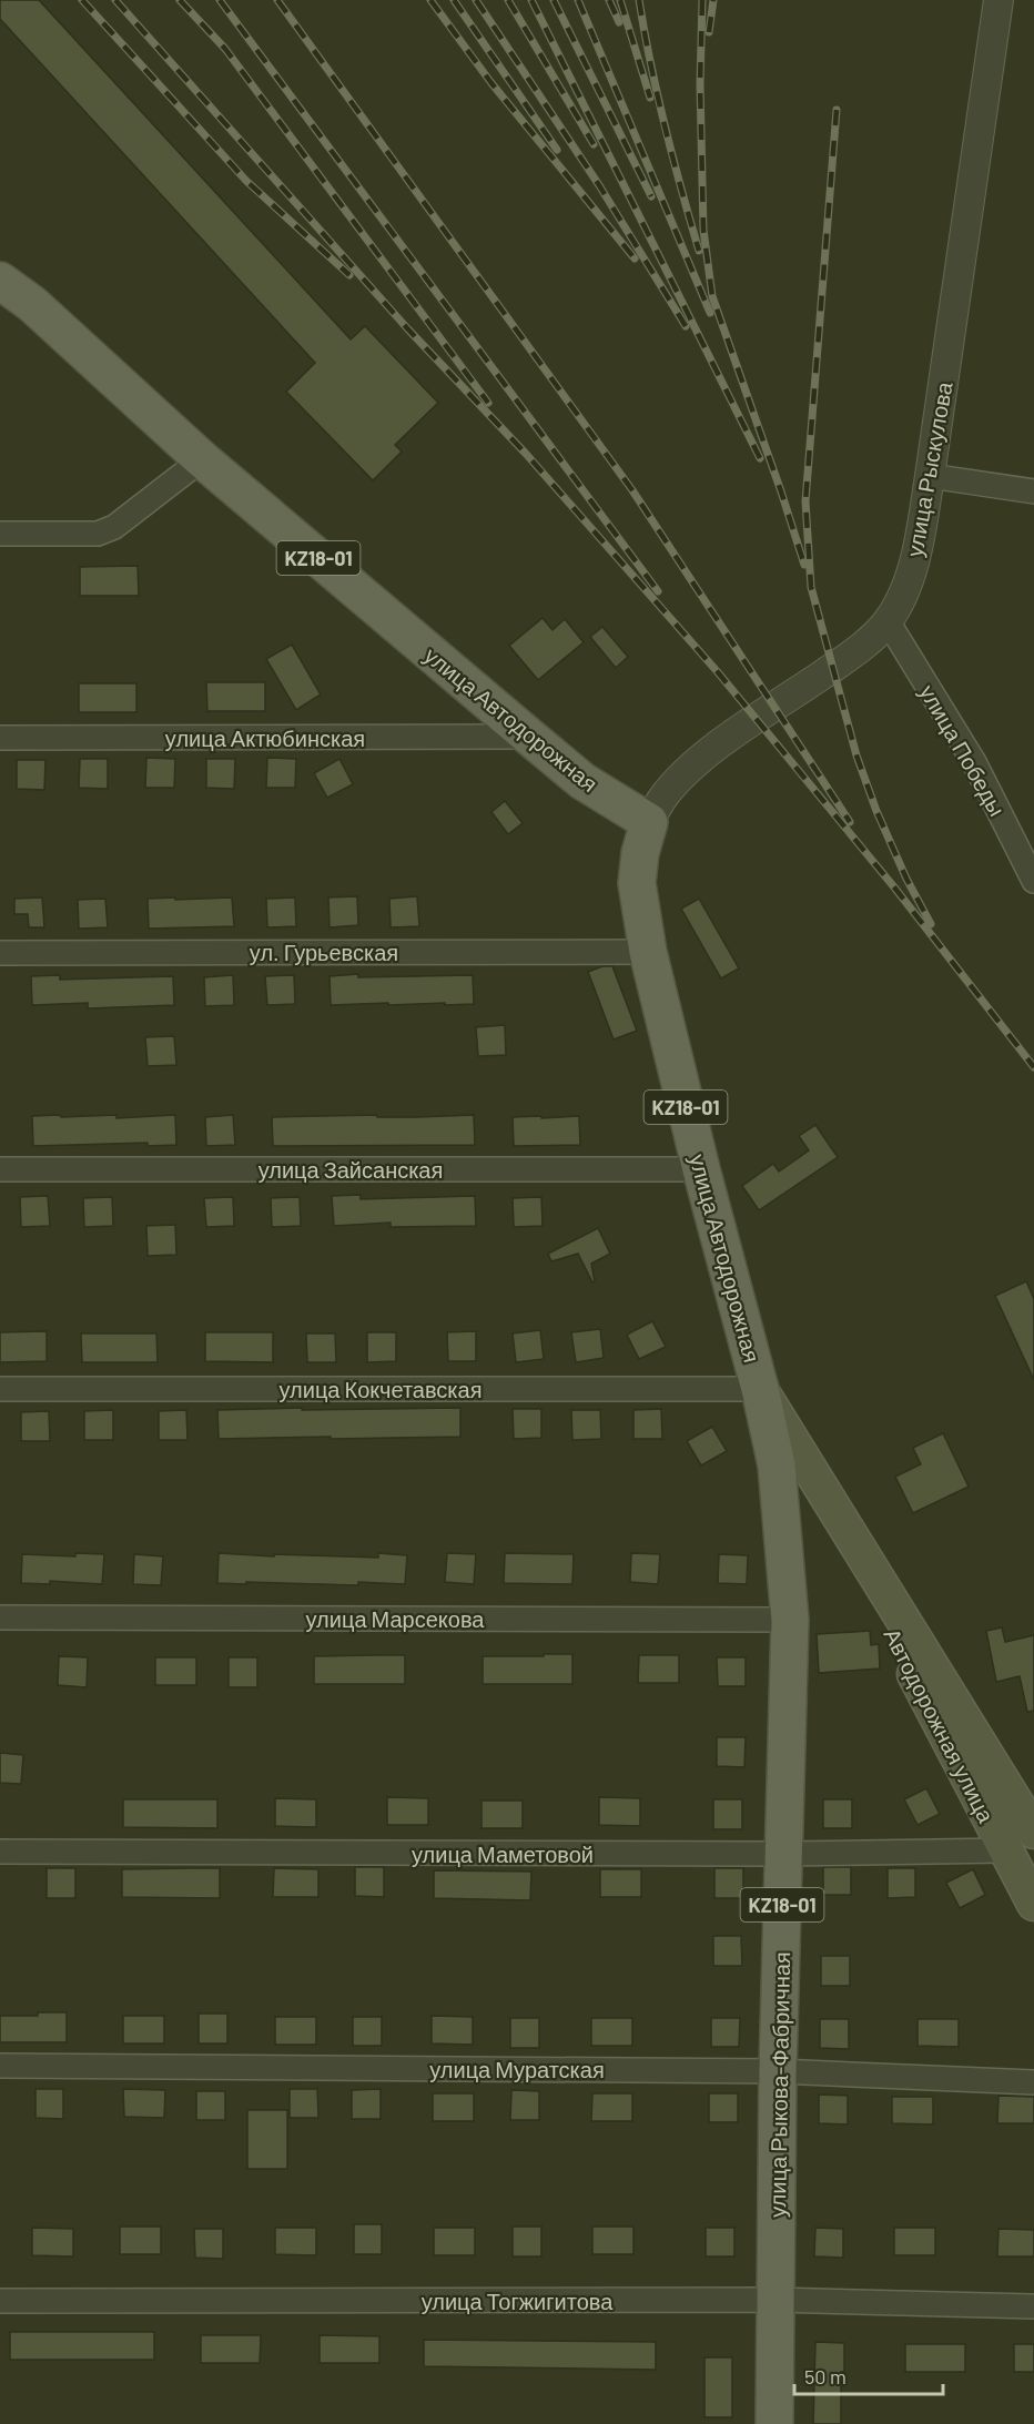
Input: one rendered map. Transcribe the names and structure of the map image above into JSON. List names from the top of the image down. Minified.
{"streets":{"main road":["KZ18-01","улица Автодорожная","Автодорожная улица","улица Рыкова-Фабричная"],"street":["улица Рыскулова","улица Актюбинская","улица Победы","ул. Гурьевская","улица Зайсанская","улица Кокчетавская","улица Марсекова","улица Маметовой","улица Муратская","улица Тогжигитова"]},"crossings":[["улица Рыскулова","улица Автодорожная"],["улица Рыскулова","улица Победы"],["улица Автодорожная","улица Актюбинская"],["улица Автодорожная","ул. Гурьевская"],["улица Автодорожная","улица Зайсанская"],["улица Автодорожная","улица Кокчетавская"],["улица Автодорожная","Автодорожная улица"],["улица Автодорожная","улица Рыкова-Фабричная"],["улица Кокчетавская","Автодорожная улица"],["улица Кокчетавская","улица Рыкова-Фабричная"],["улица Марсекова","улица Рыкова-Фабричная"],["Автодорожная улица","улица Маметовой"],["Автодорожная улица","улица Рыкова-Фабричная"],["улица Маметовой","улица Рыкова-Фабричная"],["улица Муратская","улица Рыкова-Фабричная"],["улица Рыкова-Фабричная","улица Тогжигитова"]],"scale_bar":"50 m"}
